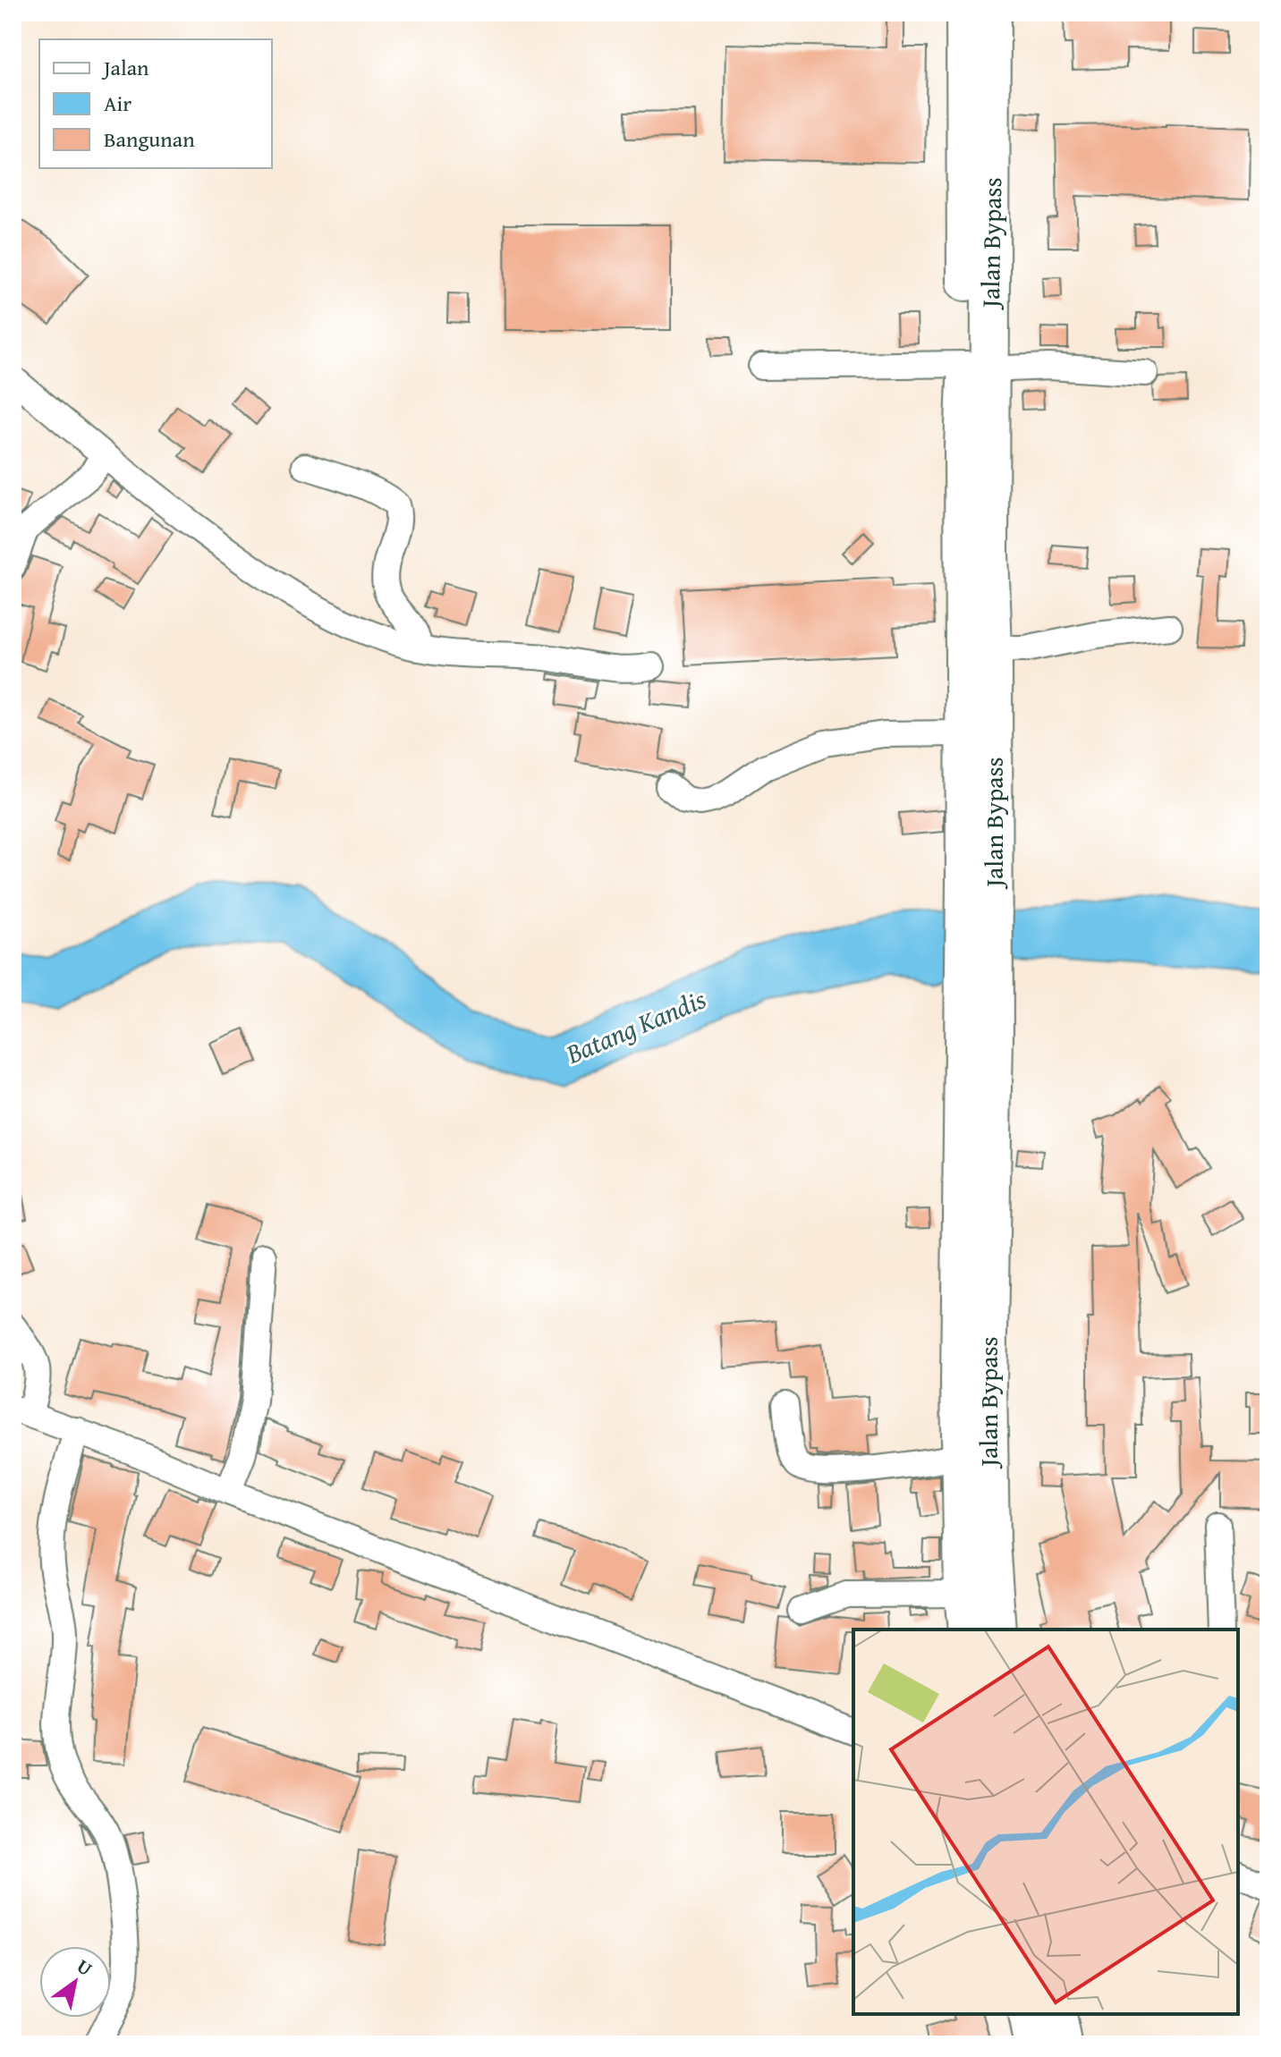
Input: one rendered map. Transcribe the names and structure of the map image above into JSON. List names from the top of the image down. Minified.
{"streets":{"highway":["Jalan Bypass"]},"water":["Batang Kandis"],"legend":["Jalan","Air","Bangunan"],"north":"top right"}
